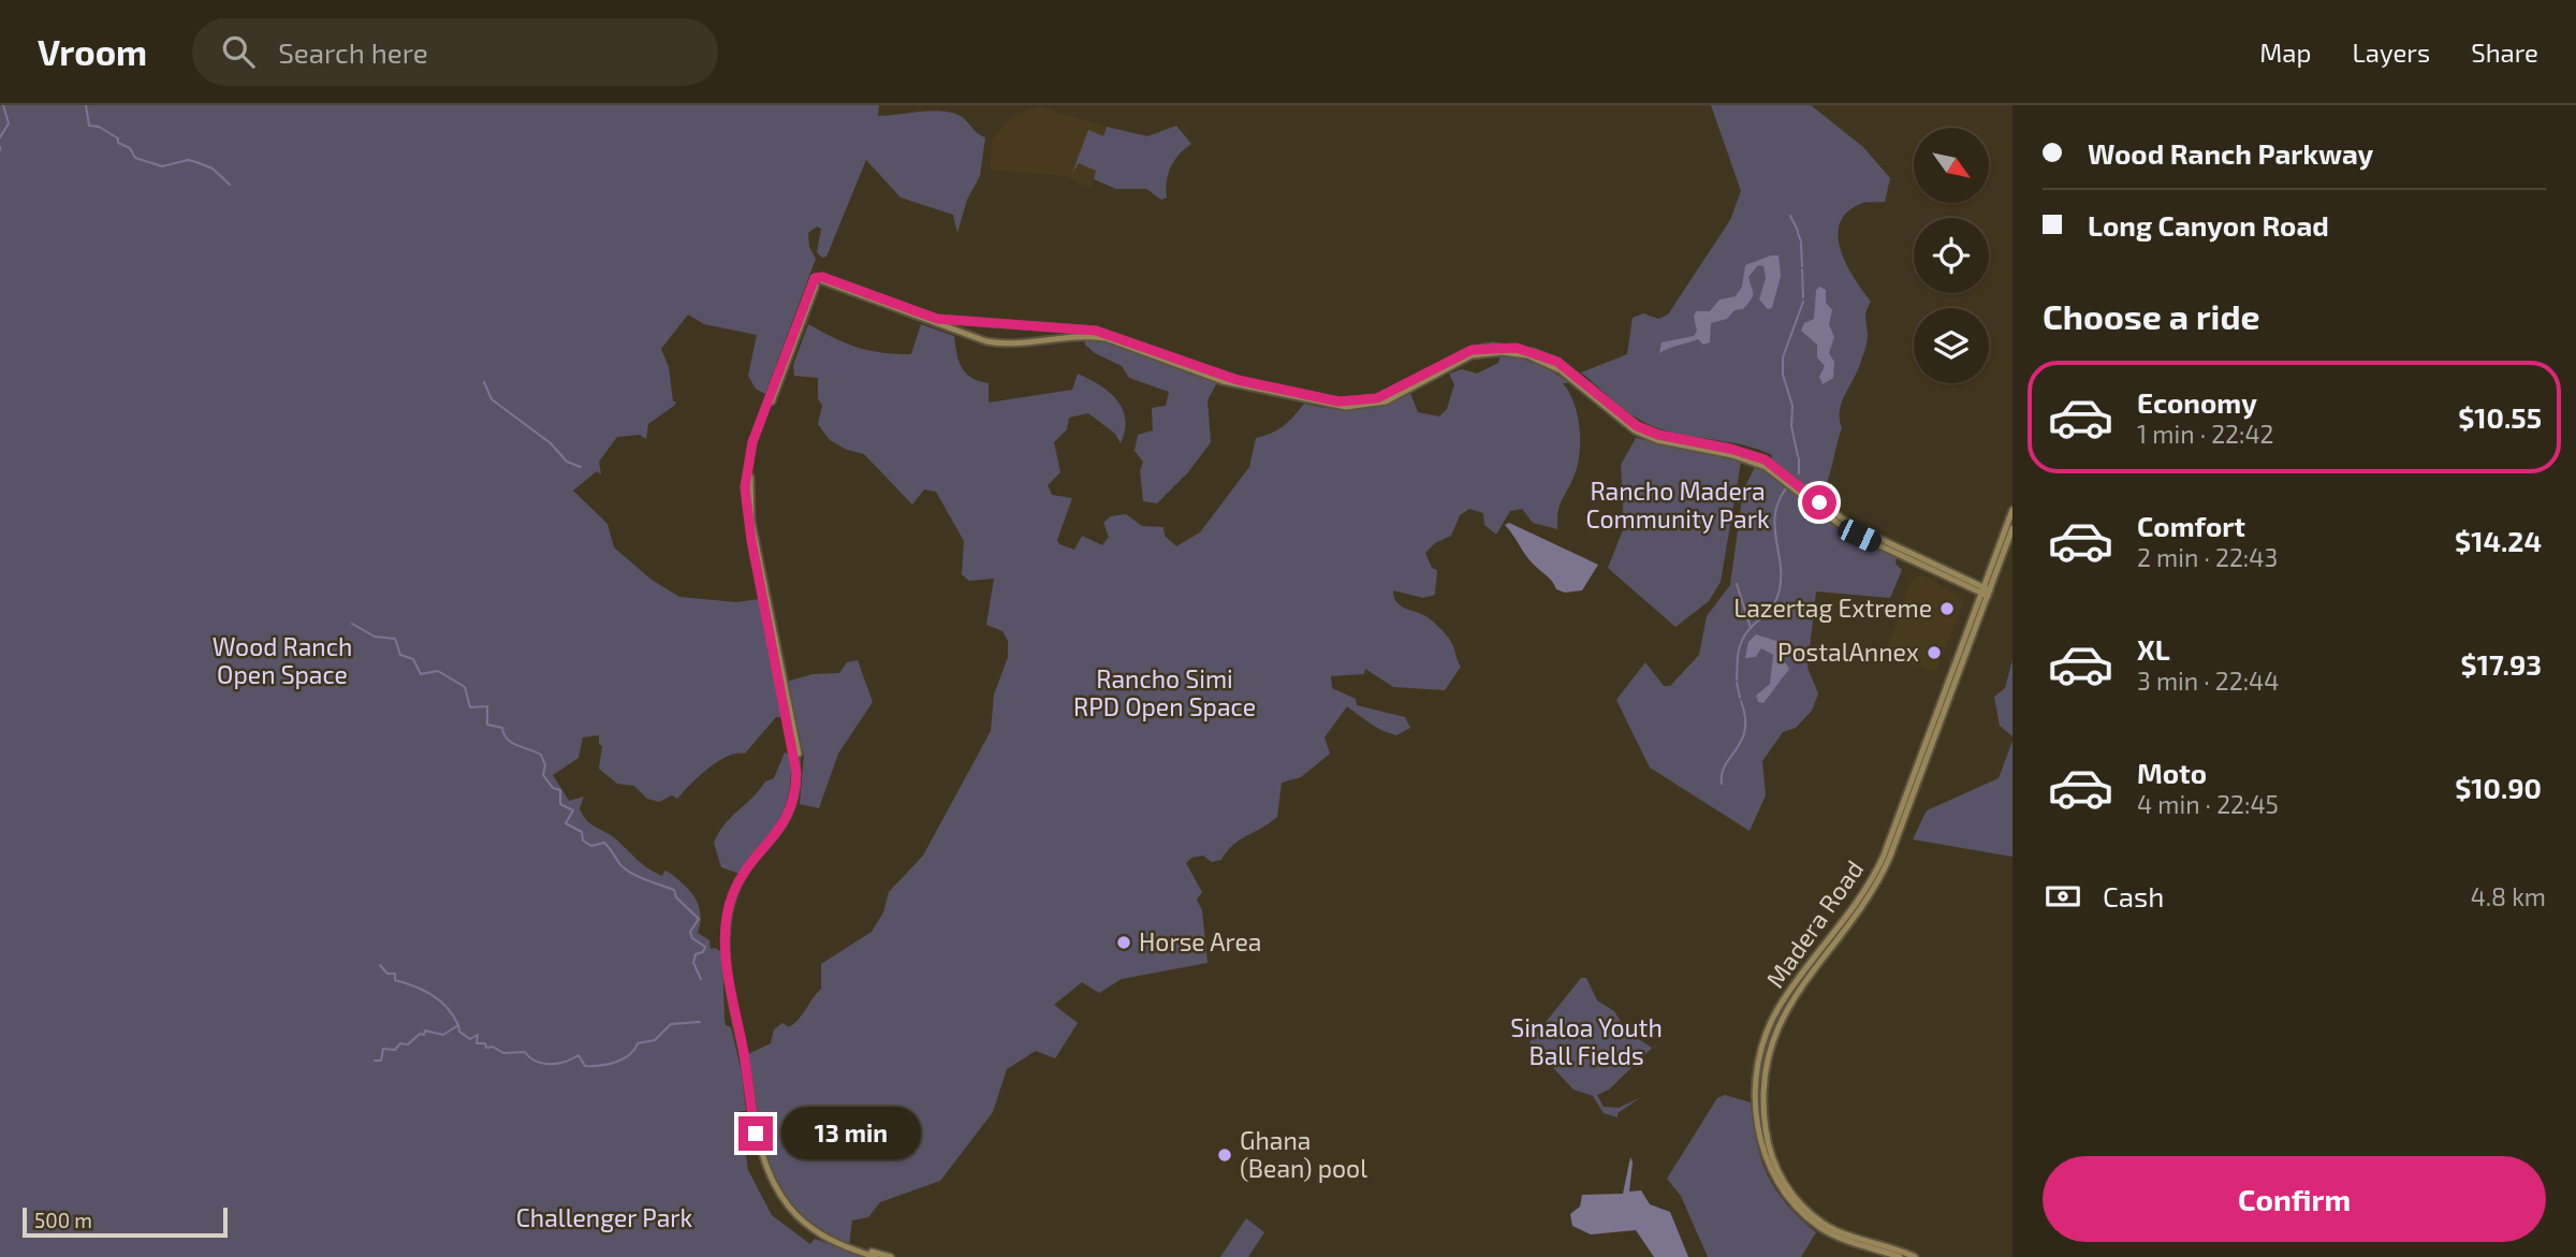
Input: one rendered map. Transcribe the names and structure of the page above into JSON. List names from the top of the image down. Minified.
{"streets":{"main road":["Madera Road"]},"parks":["Rancho Madera Community Park","Wood Ranch Open Space","Rancho Simi RPD Open Space","Sinaloa Youth Ball Fields","Challenger Park"],"places":["Lazertag Extreme","PostalAnnex","Horse Area","Ghana (Bean) pool"],"scale_bar":"500 m","north":"bottom right","page":{"header":"Vroom","search":"Search here","nav":["Map","Layers","Share"],"banner":["Wood Ranch Parkway","Long Canyon Road"],"heading":"Choose a ride","list":[{"name":"Economy","note":"1 min · 22:42","value":"$10.55"},{"name":"Comfort","note":"2 min · 22:43","value":"$14.24"},{"name":"XL","note":"3 min · 22:44","value":"$17.93"},{"name":"Moto","note":"4 min · 22:45","value":"$10.90"}],"pay":["Cash","4.8 km"],"bubble":"13 min","buttons":"Confirm","scale":"500 m"}}
